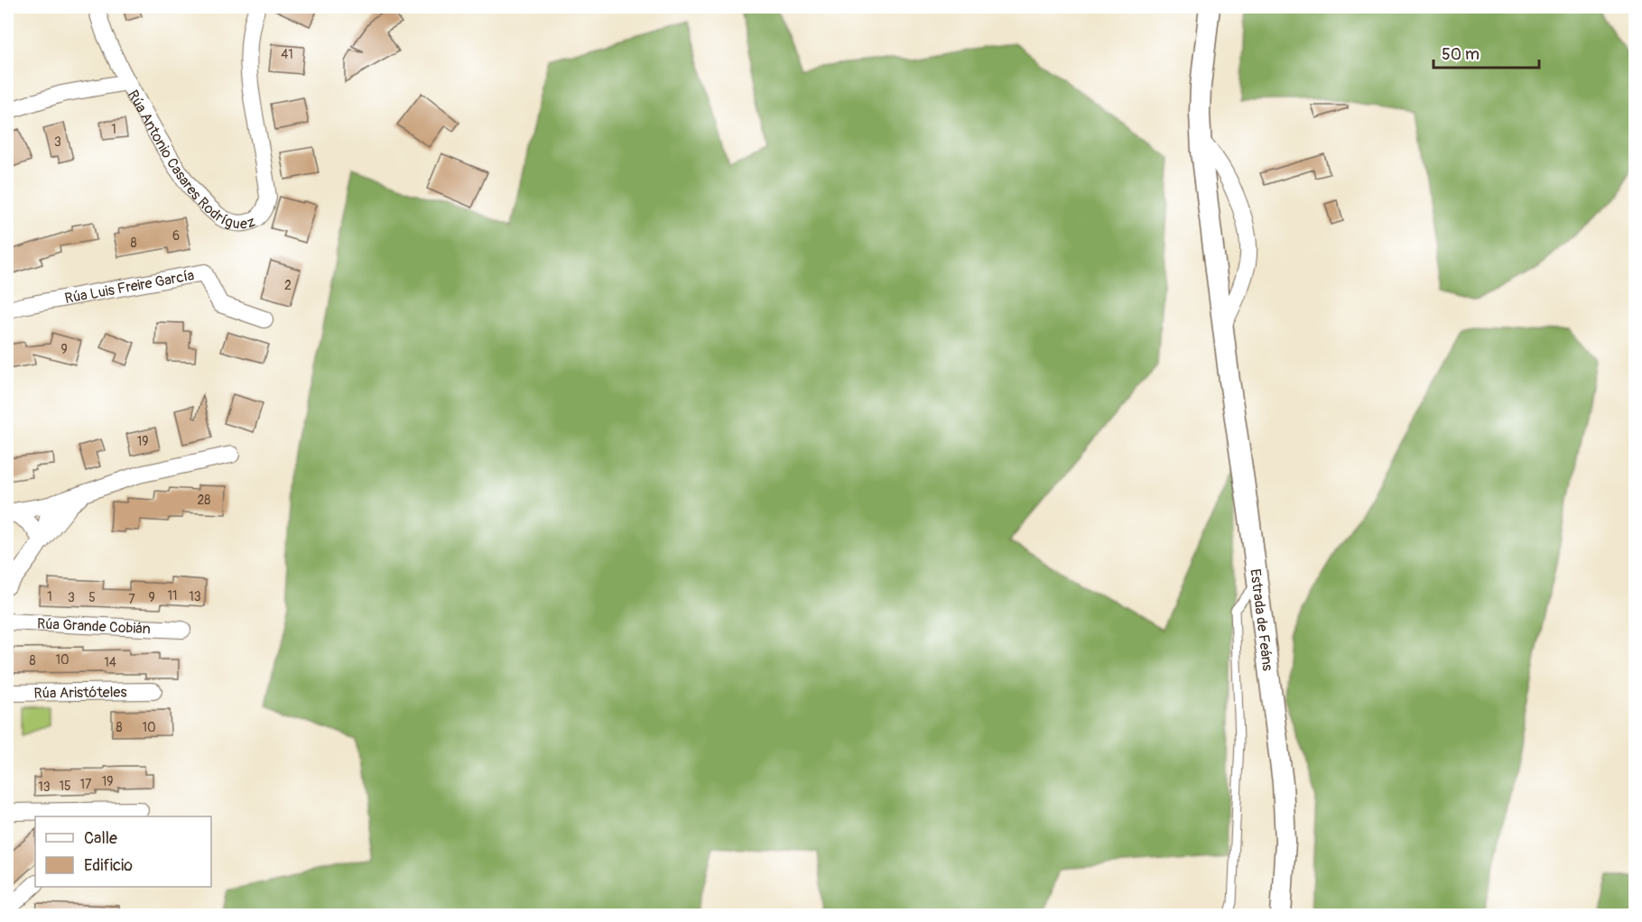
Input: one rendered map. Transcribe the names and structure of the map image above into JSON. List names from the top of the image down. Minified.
{"streets":{"street":["Rúa Antonio Casares Rodríguez","Rúa Luis Freire García","Estrada de Feáns","Rúa Grande Cobián","Rúa Aristóteles"]},"house_numbers":["41","1","3","6","8","2","9","19","28","11","1","13","3","5","9","7","10","8","14","8","10","19","17","15","13"],"legend":["Calle","Edificio"],"scale_bar":"50 m"}
